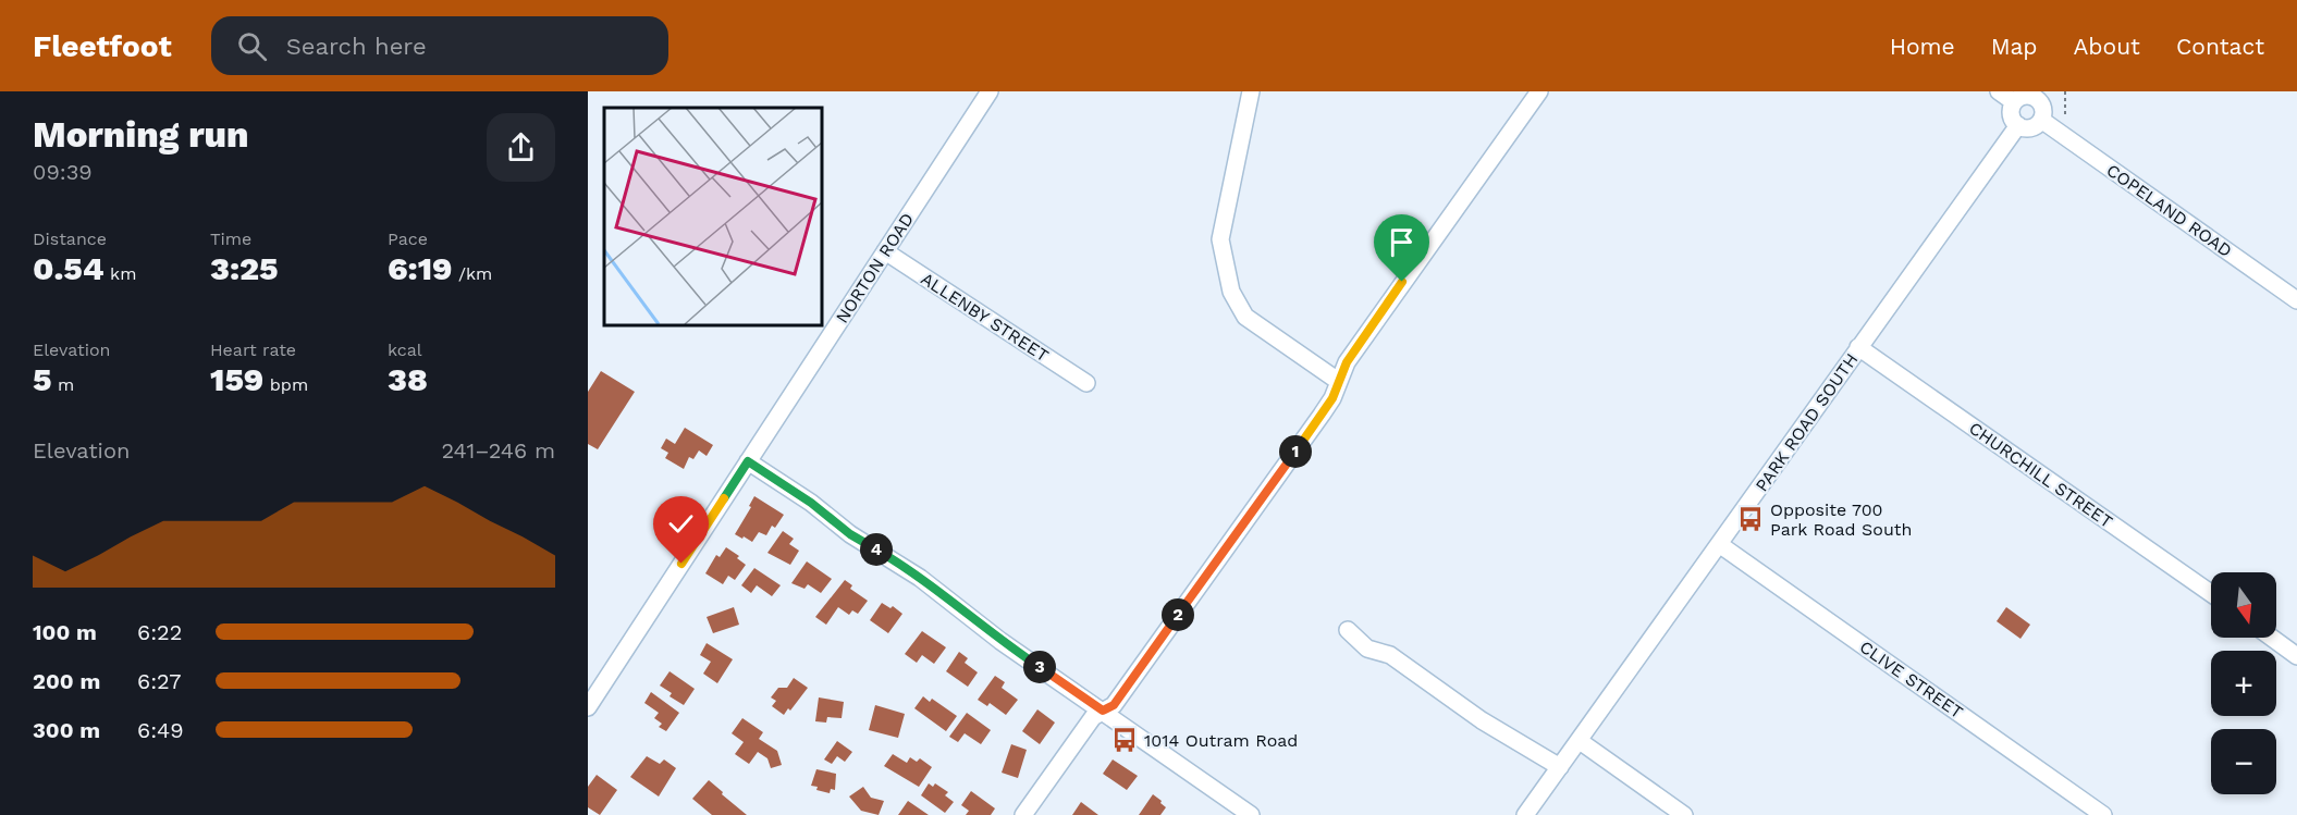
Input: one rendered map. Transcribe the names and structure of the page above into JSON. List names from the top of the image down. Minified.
{"streets":{"street":["COPELAND ROAD","NORTON ROAD","ALLENBY STREET","PARK ROAD SOUTH","CHURCHILL STREET","CLIVE STREET"]},"crossings":[["NORTON ROAD","ALLENBY STREET"],["PARK ROAD SOUTH","CHURCHILL STREET"],["PARK ROAD SOUTH","CLIVE STREET"]],"places":{"bus stop":["Opposite 700 Park Road South","1014 Outram Road"]},"north":"bottom","page":{"header":"Fleetfoot","search":"Search here","nav":["Home","Map","About","Contact"],"heading":["Morning run","09:39"],"stats":[["Distance","0.54 km"],["Time","3:25"],["Pace","6:19 /km"],["Elevation","5 m"],["Heart rate","159 bpm"],["kcal","38"]],"chart":["Elevation","241–246 m"],"pins":["1","4","2","3"],"map_buttons":["+","−"],"list":[{"name":"100 m","note":"6:22"},{"name":"200 m","note":"6:27"},{"name":"300 m","note":"6:49"}]}}
